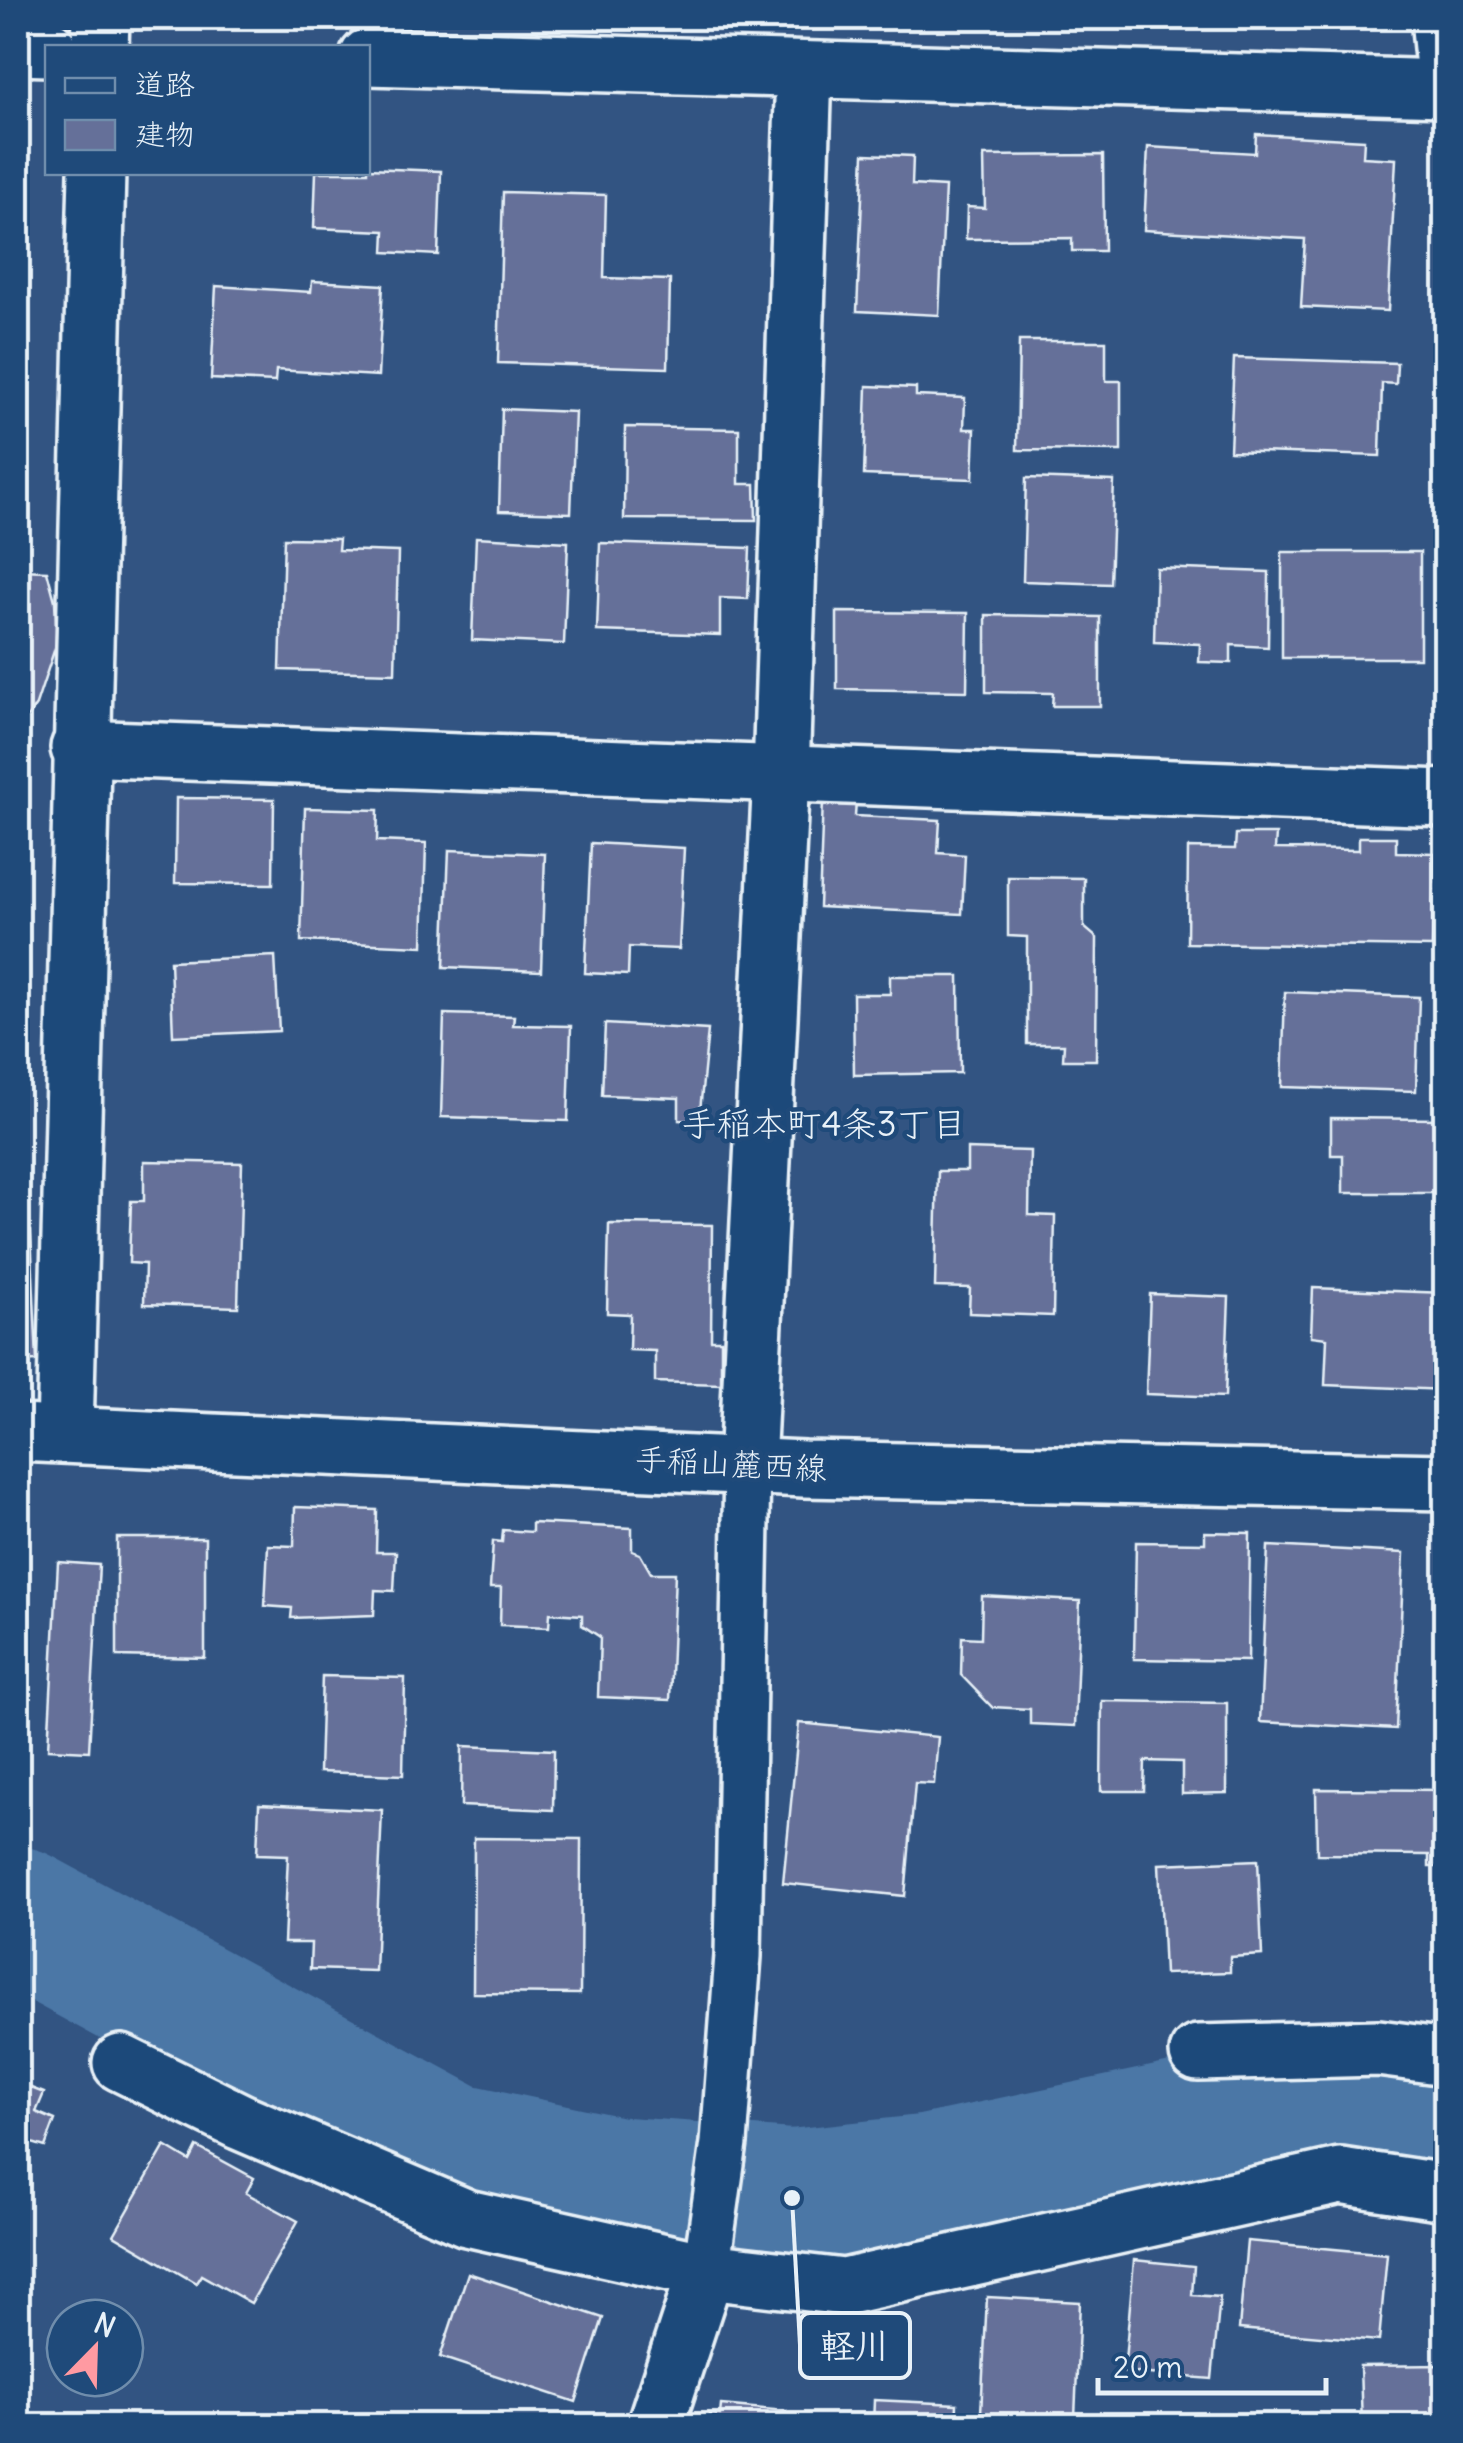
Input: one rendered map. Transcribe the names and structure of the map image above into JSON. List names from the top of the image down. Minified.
{"streets":{"street":["手稲山麓西線"]},"districts":["手稲本町4条3丁目"],"places":["軽川"],"legend":["道路","建物"],"scale_bar":"20 m","north":"top right"}
